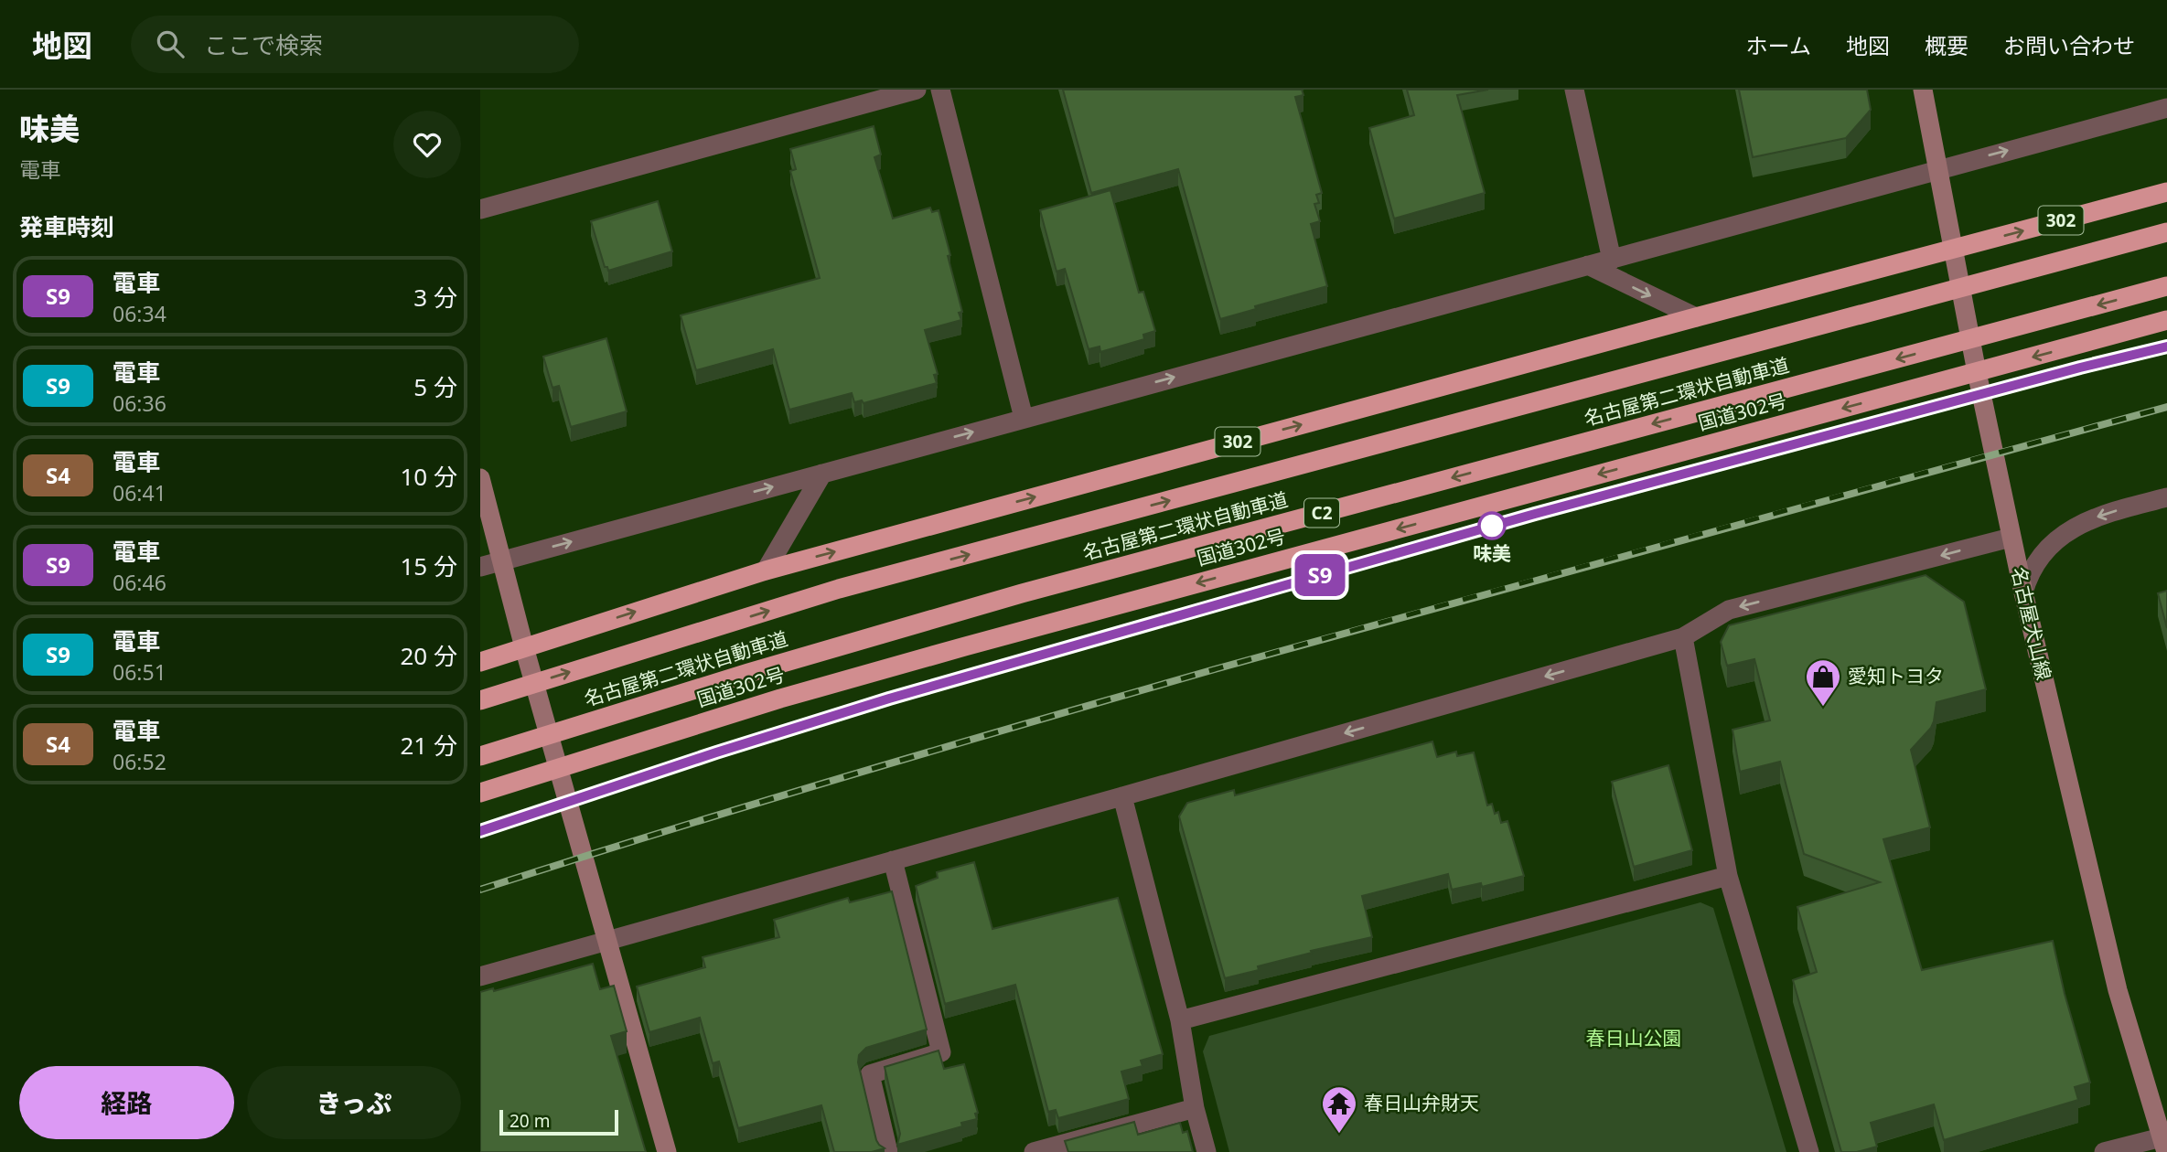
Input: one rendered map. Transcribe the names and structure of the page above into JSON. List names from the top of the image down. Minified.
{"streets":{"highway":["302","名古屋第二環状自動車道","国道302号","C2"],"main road":["名古屋犬山線"]},"crossings":[["302","名古屋犬山線"],["国道302号","名古屋犬山線"]],"parks":["春日山公園"],"places":{"other":["味美"],"shop":["愛知トヨタ"],"temple":["春日山弁財天"]},"scale_bar":"20 m","page":{"header":"地図","search":"ここで検索","nav":["ホーム","地図","概要","お問い合わせ"],"heading":[["味美","電車"],"発車時刻"],"on_map":"S9","list":[{"mark":"S9","name":"電車","note":"06:34","value":"3 分"},{"mark":"S9","name":"電車","note":"06:36","value":"5 分"},{"mark":"S4","name":"電車","note":"06:41","value":"10 分"},{"mark":"S9","name":"電車","note":"06:46","value":"15 分"},{"mark":"S9","name":"電車","note":"06:51","value":"20 分"},{"mark":"S4","name":"電車","note":"06:52","value":"21 分"}],"buttons":["経路","きっぷ"],"scale":"20 m"}}
